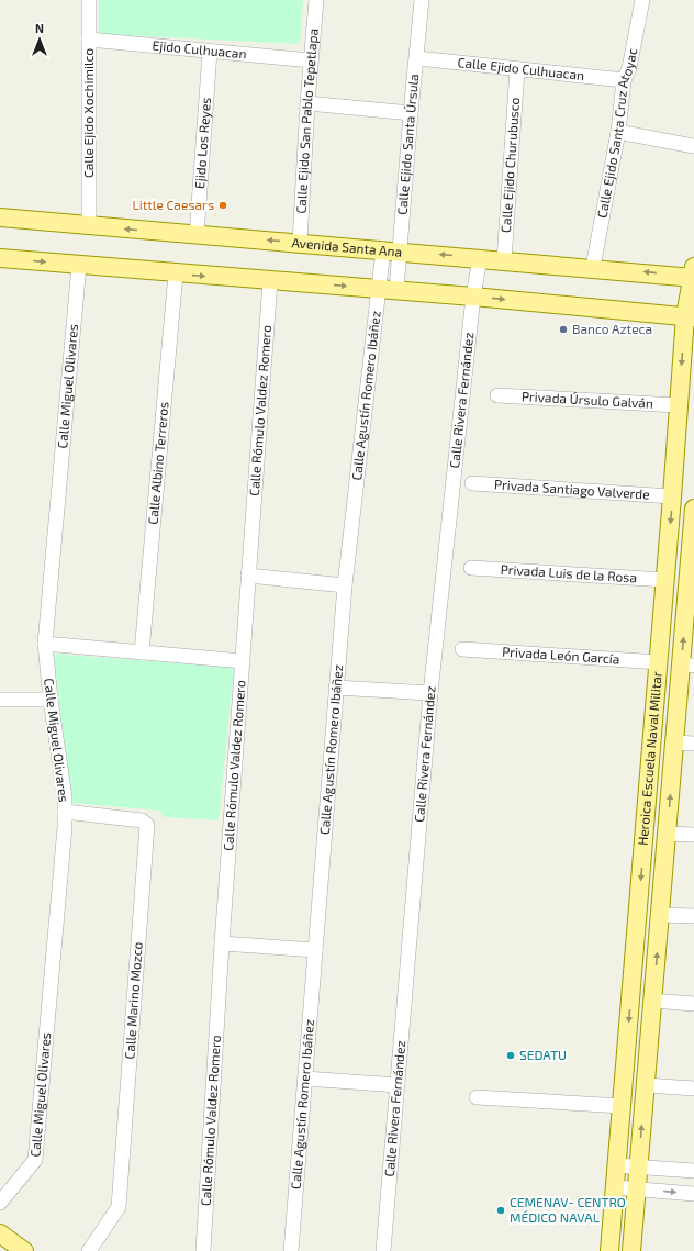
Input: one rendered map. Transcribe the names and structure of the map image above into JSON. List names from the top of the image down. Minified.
{"streets":{"main road":["Avenida Santa Ana","Heroica Escuela Naval Militar"],"street":["Ejido Culhuacan","Calle Ejido Culhuacan","Calle Ejido Xochimilco","Calle Ejido San Pablo Tepetlapa","Calle Ejido Santa Cruz Atoyac","Ejido Los Reyes","Calle Ejido Santa Úrsula","Calle Ejido Churubusco","Calle Miguel Olivares","Calle Agustín Romero Ibáñez","Calle Rivera Fernández","Privada Úrsulo Galván","Calle Rómulo Valdez Romero","Calle Albino Terreros","Privada Santiago Valverde","Privada Luis de la Rosa","Privada León García","Calle Marino Mozco"]},"crossings":[["Ejido Culhuacan","Calle Ejido Xochimilco"],["Ejido Culhuacan","Calle Ejido San Pablo Tepetlapa"],["Ejido Culhuacan","Ejido Los Reyes"],["Calle Ejido Culhuacan","Calle Ejido Santa Cruz Atoyac"],["Calle Ejido Culhuacan","Calle Ejido Santa Úrsula"],["Calle Ejido Culhuacan","Calle Ejido Churubusco"],["Calle Ejido Xochimilco","Avenida Santa Ana"],["Calle Ejido San Pablo Tepetlapa","Avenida Santa Ana"],["Calle Ejido Santa Cruz Atoyac","Avenida Santa Ana"],["Ejido Los Reyes","Avenida Santa Ana"],["Calle Ejido Santa Úrsula","Avenida Santa Ana"],["Calle Ejido Santa Úrsula","Calle Agustín Romero Ibáñez"],["Calle Ejido Churubusco","Avenida Santa Ana"],["Avenida Santa Ana","Calle Agustín Romero Ibáñez"],["Avenida Santa Ana","Calle Rivera Fernández"],["Avenida Santa Ana","Heroica Escuela Naval Militar"],["Calle Miguel Olivares","Calle Marino Mozco"],["Privada Úrsulo Galván","Heroica Escuela Naval Militar"],["Privada Santiago Valverde","Heroica Escuela Naval Militar"],["Privada Luis de la Rosa","Heroica Escuela Naval Militar"],["Privada León García","Heroica Escuela Naval Militar"]],"places":["Little Caesars","Banco Azteca","SEDATU","CEMENAV- CENTRO MÉDICO NAVAL"],"north":"top"}
